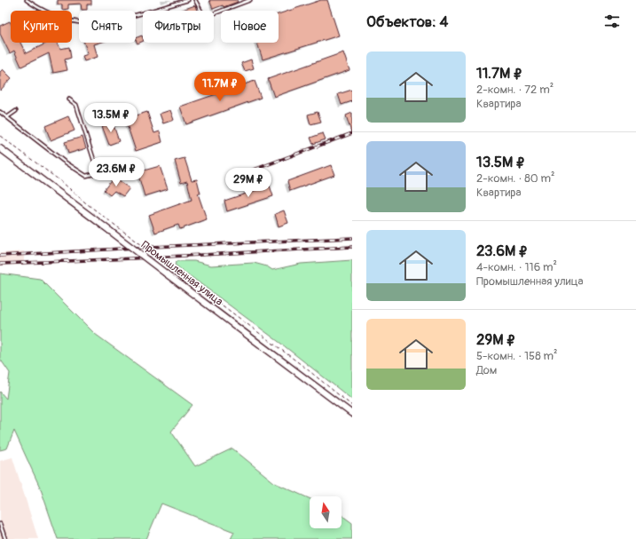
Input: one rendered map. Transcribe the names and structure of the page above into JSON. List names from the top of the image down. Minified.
{"streets":{"street":["Промышленная улица"]},"north":"top","page":{"heading":"Объектов: 4","chip":["Купить","Снять","Фильтры","Новое"],"list":[{"name":"11.7M ₽","note":"2-комн. · 72 m² · Квартира"},{"name":"13.5M ₽","note":"2-комн. · 80 m² · Квартира"},{"name":"23.6M ₽","note":"4-комн. · 116 m² · Промышленная улица"},{"name":"29M ₽","note":"5-комн. · 158 m² · Дом"}],"price":["11.7M ₽","13.5M ₽","23.6M ₽","29M ₽"]}}
